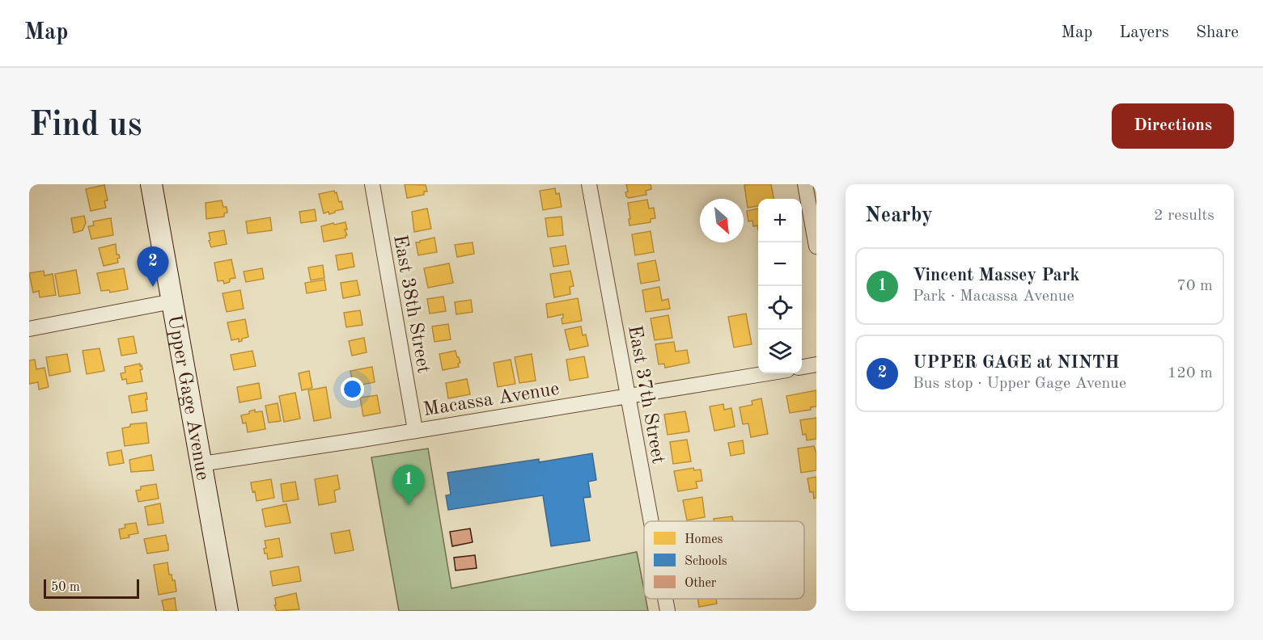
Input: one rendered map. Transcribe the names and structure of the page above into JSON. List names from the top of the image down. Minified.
{"streets":{"main road":["Upper Gage Avenue"],"street":["East 38th Street","East 37th Street","Macassa Avenue"]},"crossings":[["East 38th Street","Macassa Avenue"],["East 37th Street","Macassa Avenue"],["Upper Gage Avenue","Macassa Avenue"]],"legend":["Homes","Schools","Other"],"scale_bar":"50 m","north":"bottom right","page":{"header":"Map","nav":["Map","Layers","Share"],"buttons":"Directions","title":"Find us","heading":["Nearby","2 results"],"map_buttons":["+","−"],"pins":["2","1"],"list":[{"mark":"1","name":"Vincent Massey Park","note":"Park · Macassa Avenue","value":"70 m"},{"mark":"2","name":"UPPER GAGE at NINTH","note":"Bus stop · Upper Gage Avenue","value":"120 m"}],"scale":"50 m"}}
